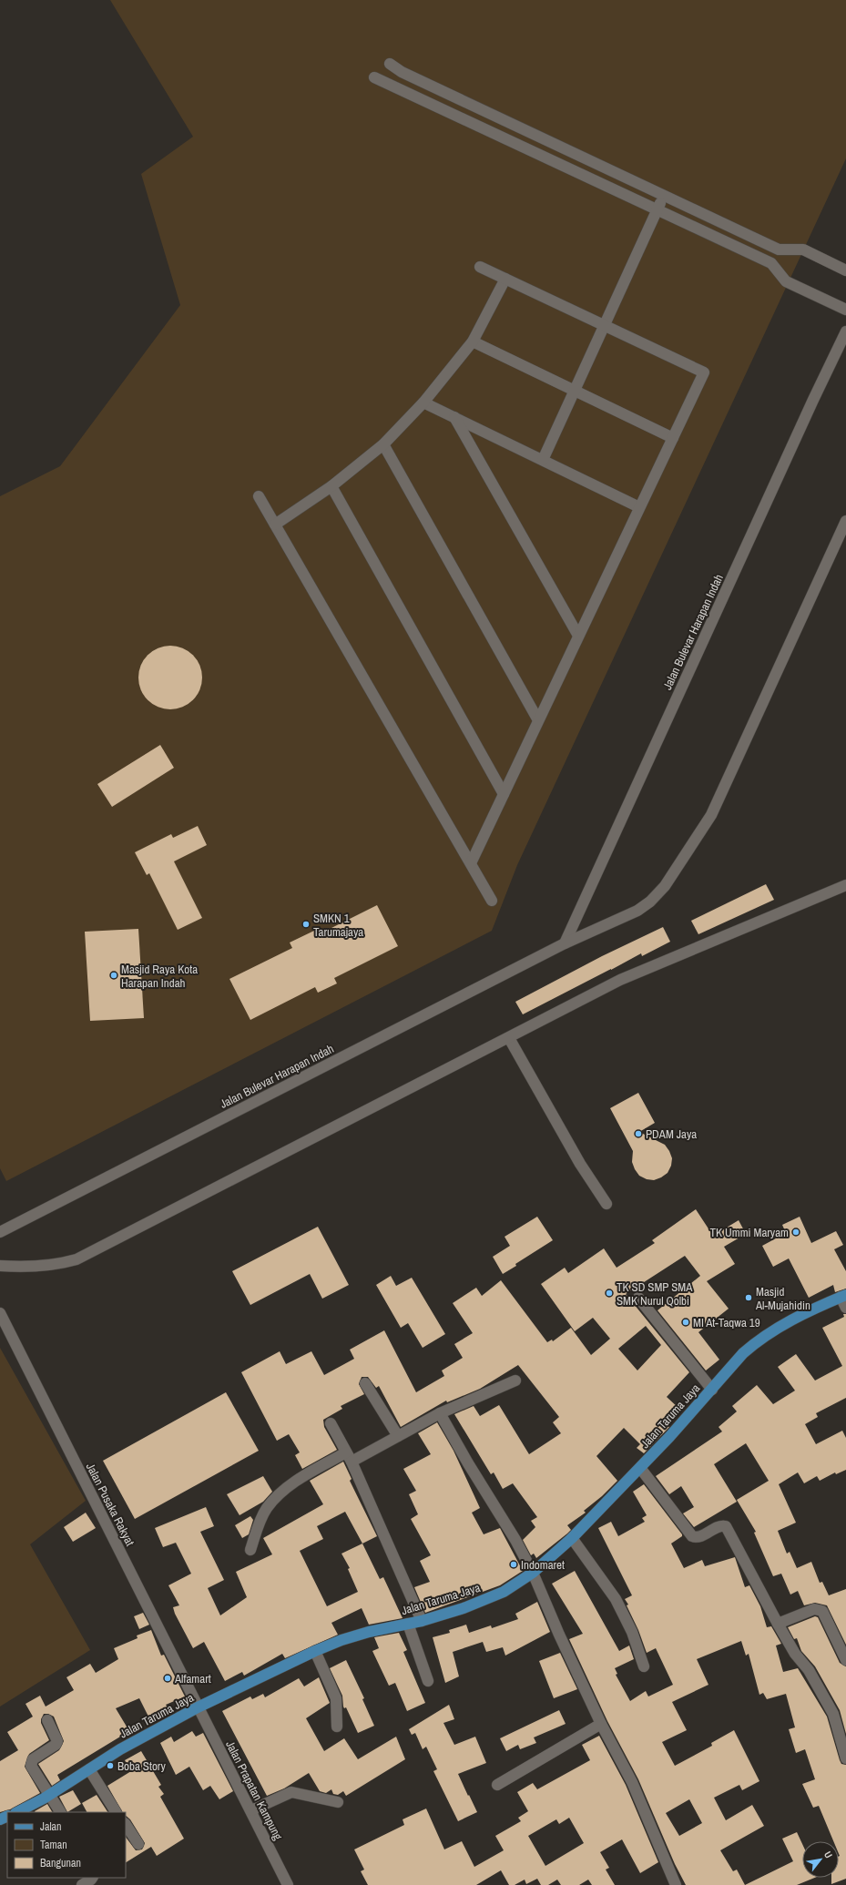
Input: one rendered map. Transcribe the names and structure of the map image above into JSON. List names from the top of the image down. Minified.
{"streets":{"main road":["Jalan Taruma Jaya"],"street":["Jalan Bulevar Harapan Indah","Jalan Pusaka Rakyat","Jalan Prapatan Kampung"]},"crossings":[["Jalan Taruma Jaya","Jalan Pusaka Rakyat"],["Jalan Taruma Jaya","Jalan Prapatan Kampung"],["Jalan Pusaka Rakyat","Jalan Prapatan Kampung"]],"places":["SMKN 1 Tarumajaya","Masjid Raya Kota Harapan Indah","PDAM Jaya","TK Ummi Maryam","TK SD SMP SMA SMK Nurul Qolbi","Masjid Al-Mujahidin","MI At-Taqwa 19","Indomaret","Alfamart","Boba Story"],"legend":["Jalan","Taman","Bangunan"],"north":"top right"}
